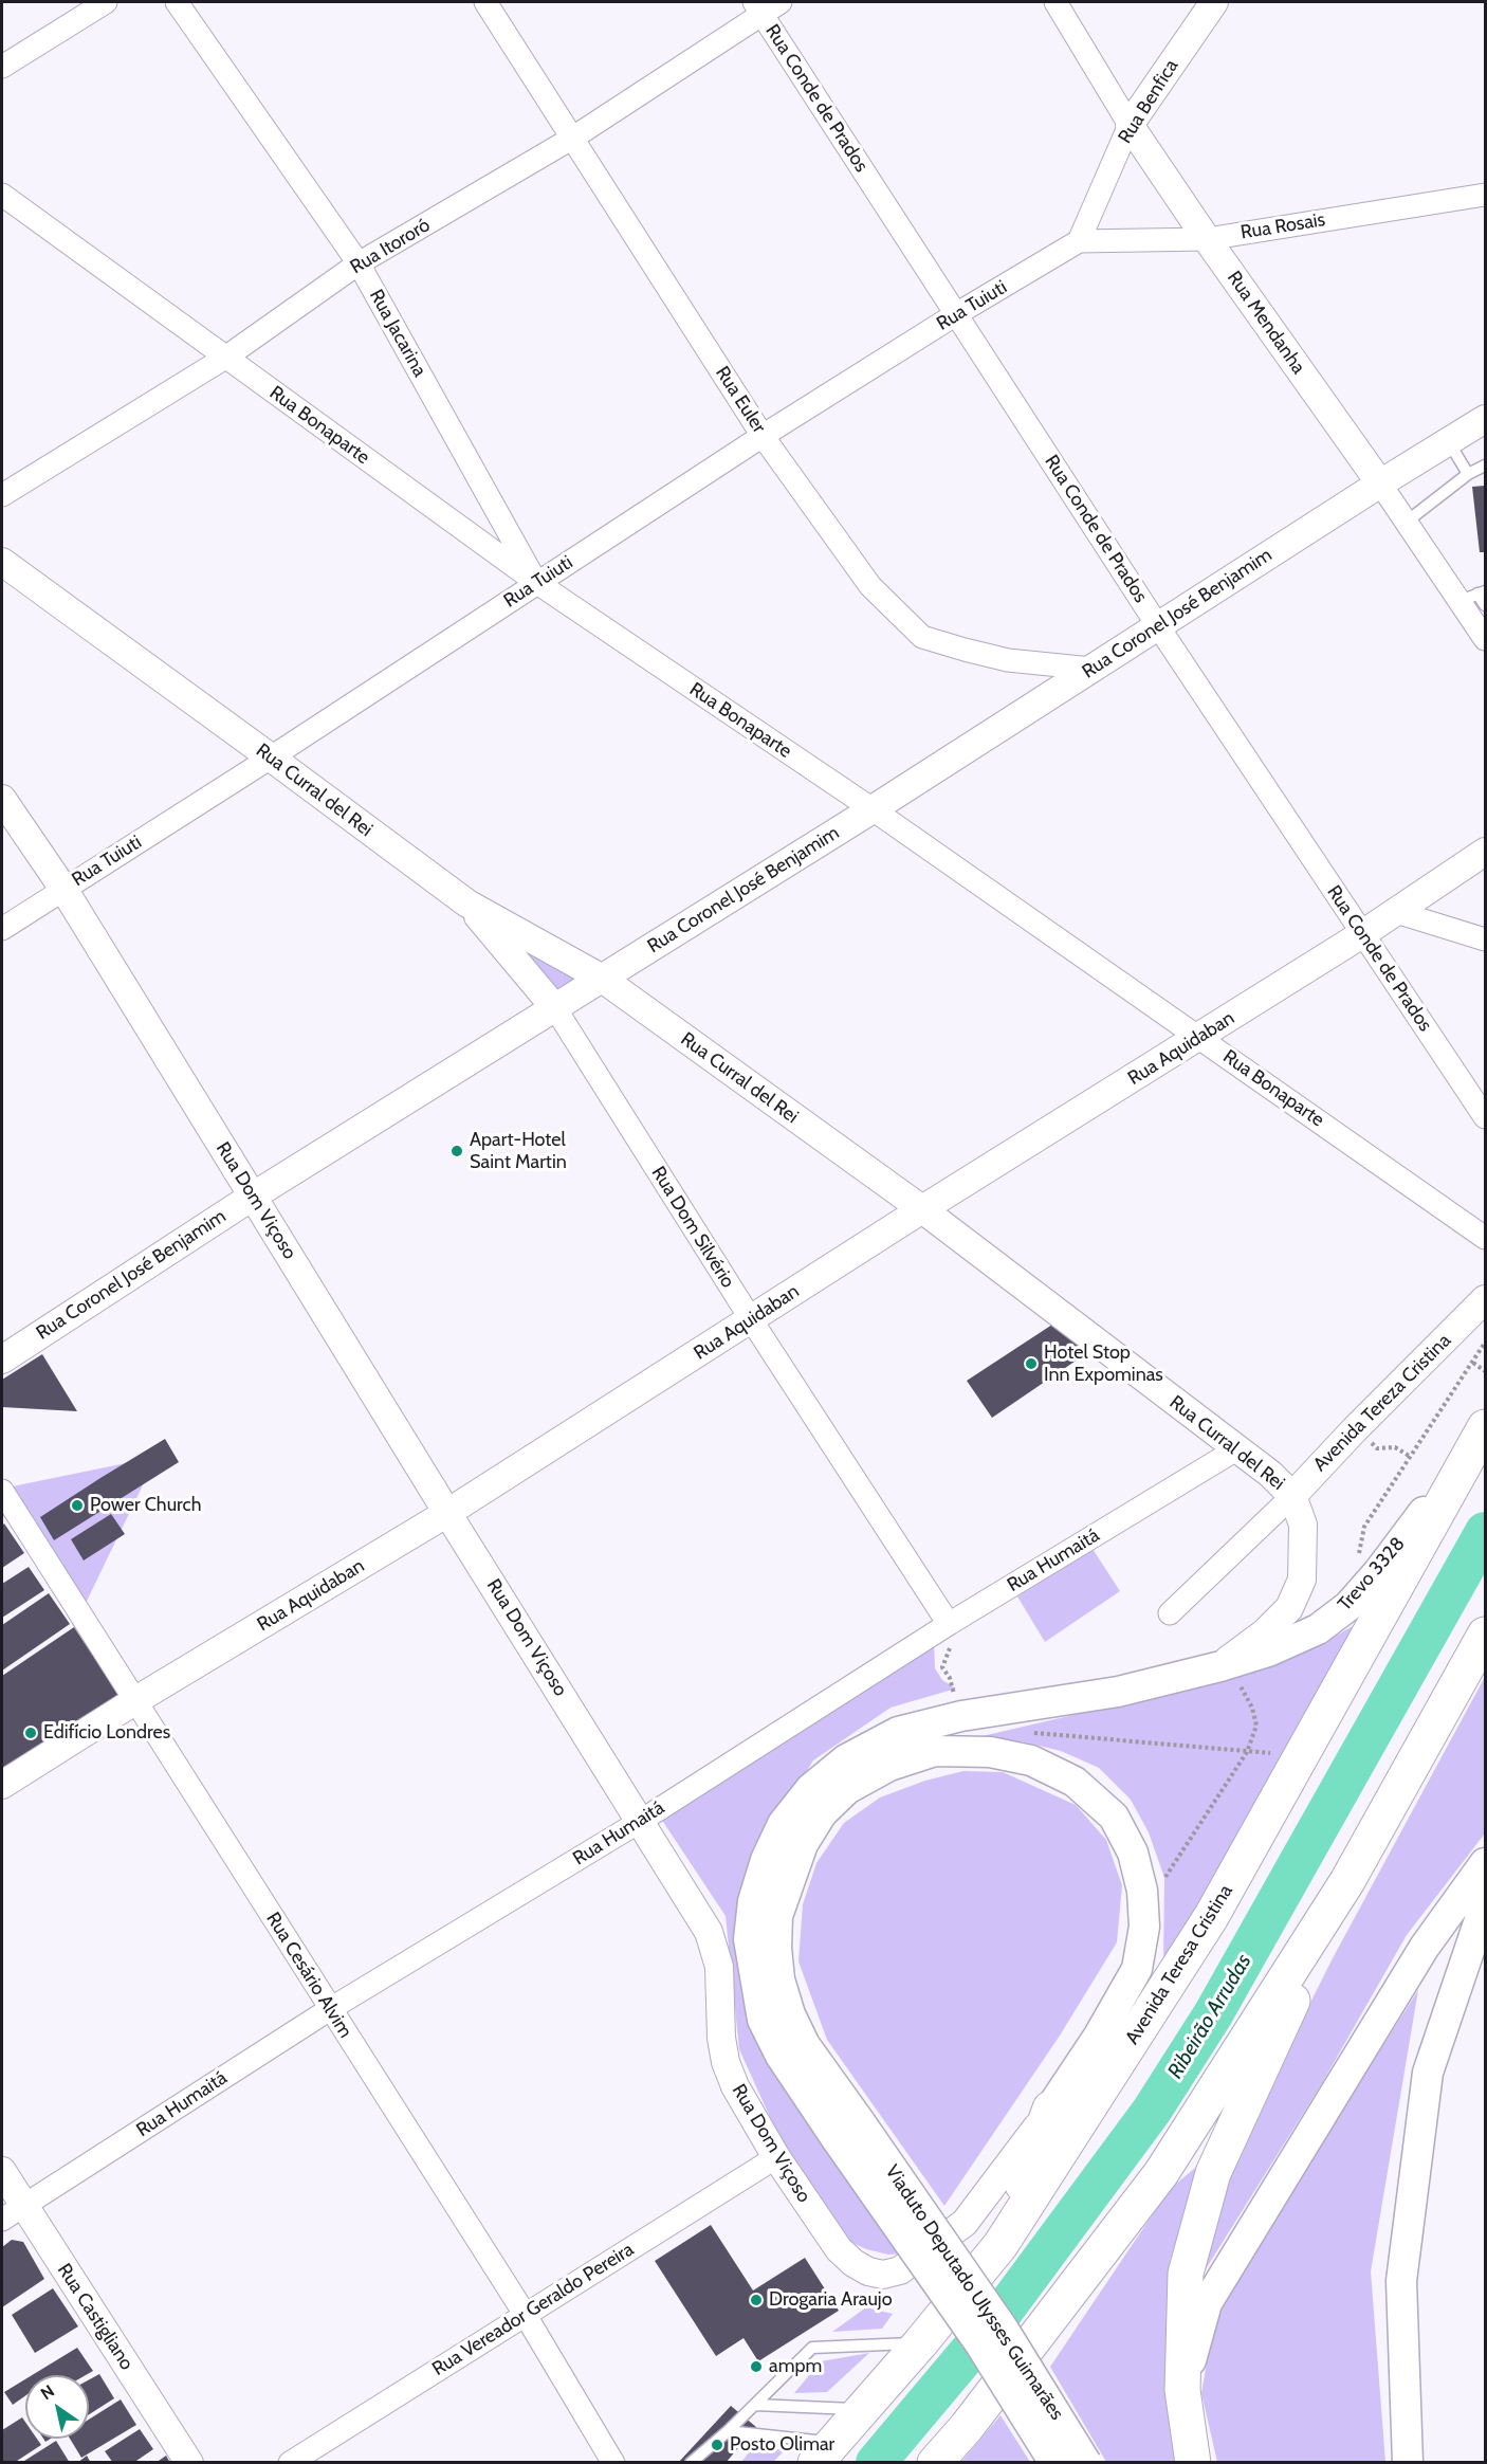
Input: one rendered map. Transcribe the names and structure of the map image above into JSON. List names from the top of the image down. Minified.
{"streets":{"highway":["Avenida Teresa Cristina"],"main road":["Trevo 3328","Viaduto Deputado Ulysses Guimarães"],"street":["Rua Conde de Prados","Rua Benfica","Rua Rosais","Rua Itororó","Rua Tuiuti","Rua Mendanha","Rua Jacarina","Rua Euler","Rua Bonaparte","Rua Coronel José Benjamim","Rua Curral del Rei","Rua Aquidaban","Rua Dom Viçoso","Rua Dom Silvério","Avenida Tereza Cristina","Rua Humaitá","Rua Cesário Alvim","Rua Vereador Geraldo Pereira","Rua Castigliano"]},"crossings":[["Rua Conde de Prados","Rua Itororó"],["Rua Conde de Prados","Rua Tuiuti"],["Rua Conde de Prados","Rua Coronel José Benjamim"],["Rua Conde de Prados","Rua Aquidaban"],["Rua Benfica","Rua Rosais"],["Rua Benfica","Rua Tuiuti"],["Rua Benfica","Rua Mendanha"],["Rua Rosais","Rua Tuiuti"],["Rua Rosais","Rua Mendanha"],["Rua Itororó","Rua Jacarina"],["Rua Itororó","Rua Euler"],["Rua Itororó","Rua Bonaparte"],["Rua Tuiuti","Rua Jacarina"],["Rua Tuiuti","Rua Euler"],["Rua Tuiuti","Rua Bonaparte"],["Rua Tuiuti","Rua Curral del Rei"],["Rua Tuiuti","Rua Dom Viçoso"],["Rua Mendanha","Rua Coronel José Benjamim"],["Rua Jacarina","Rua Bonaparte"],["Rua Euler","Rua Coronel José Benjamim"],["Rua Bonaparte","Rua Coronel José Benjamim"],["Rua Bonaparte","Rua Aquidaban"],["Rua Coronel José Benjamim","Rua Curral del Rei"],["Rua Coronel José Benjamim","Rua Dom Viçoso"],["Rua Coronel José Benjamim","Rua Dom Silvério"],["Rua Curral del Rei","Rua Aquidaban"],["Rua Curral del Rei","Rua Dom Silvério"],["Rua Curral del Rei","Avenida Tereza Cristina"],["Rua Curral del Rei","Rua Humaitá"],["Rua Curral del Rei","Trevo 3328"],["Rua Aquidaban","Rua Dom Viçoso"],["Rua Aquidaban","Rua Dom Silvério"],["Rua Aquidaban","Rua Cesário Alvim"],["Rua Dom Viçoso","Rua Humaitá"],["Rua Dom Viçoso","Rua Vereador Geraldo Pereira"],["Rua Dom Silvério","Rua Humaitá"],["Rua Humaitá","Rua Cesário Alvim"],["Rua Humaitá","Rua Castigliano"],["Trevo 3328","Avenida Teresa Cristina"],["Trevo 3328","Viaduto Deputado Ulysses Guimarães"],["Rua Cesário Alvim","Rua Vereador Geraldo Pereira"]],"water":["Ribeirão Arrudas"],"places":["Apart-Hotel Saint Martin","Hotel Stop Inn Expominas","Power Church","Edifício Londres","Drogaria Araujo","ampm","Posto Olimar"],"north":"top left"}
